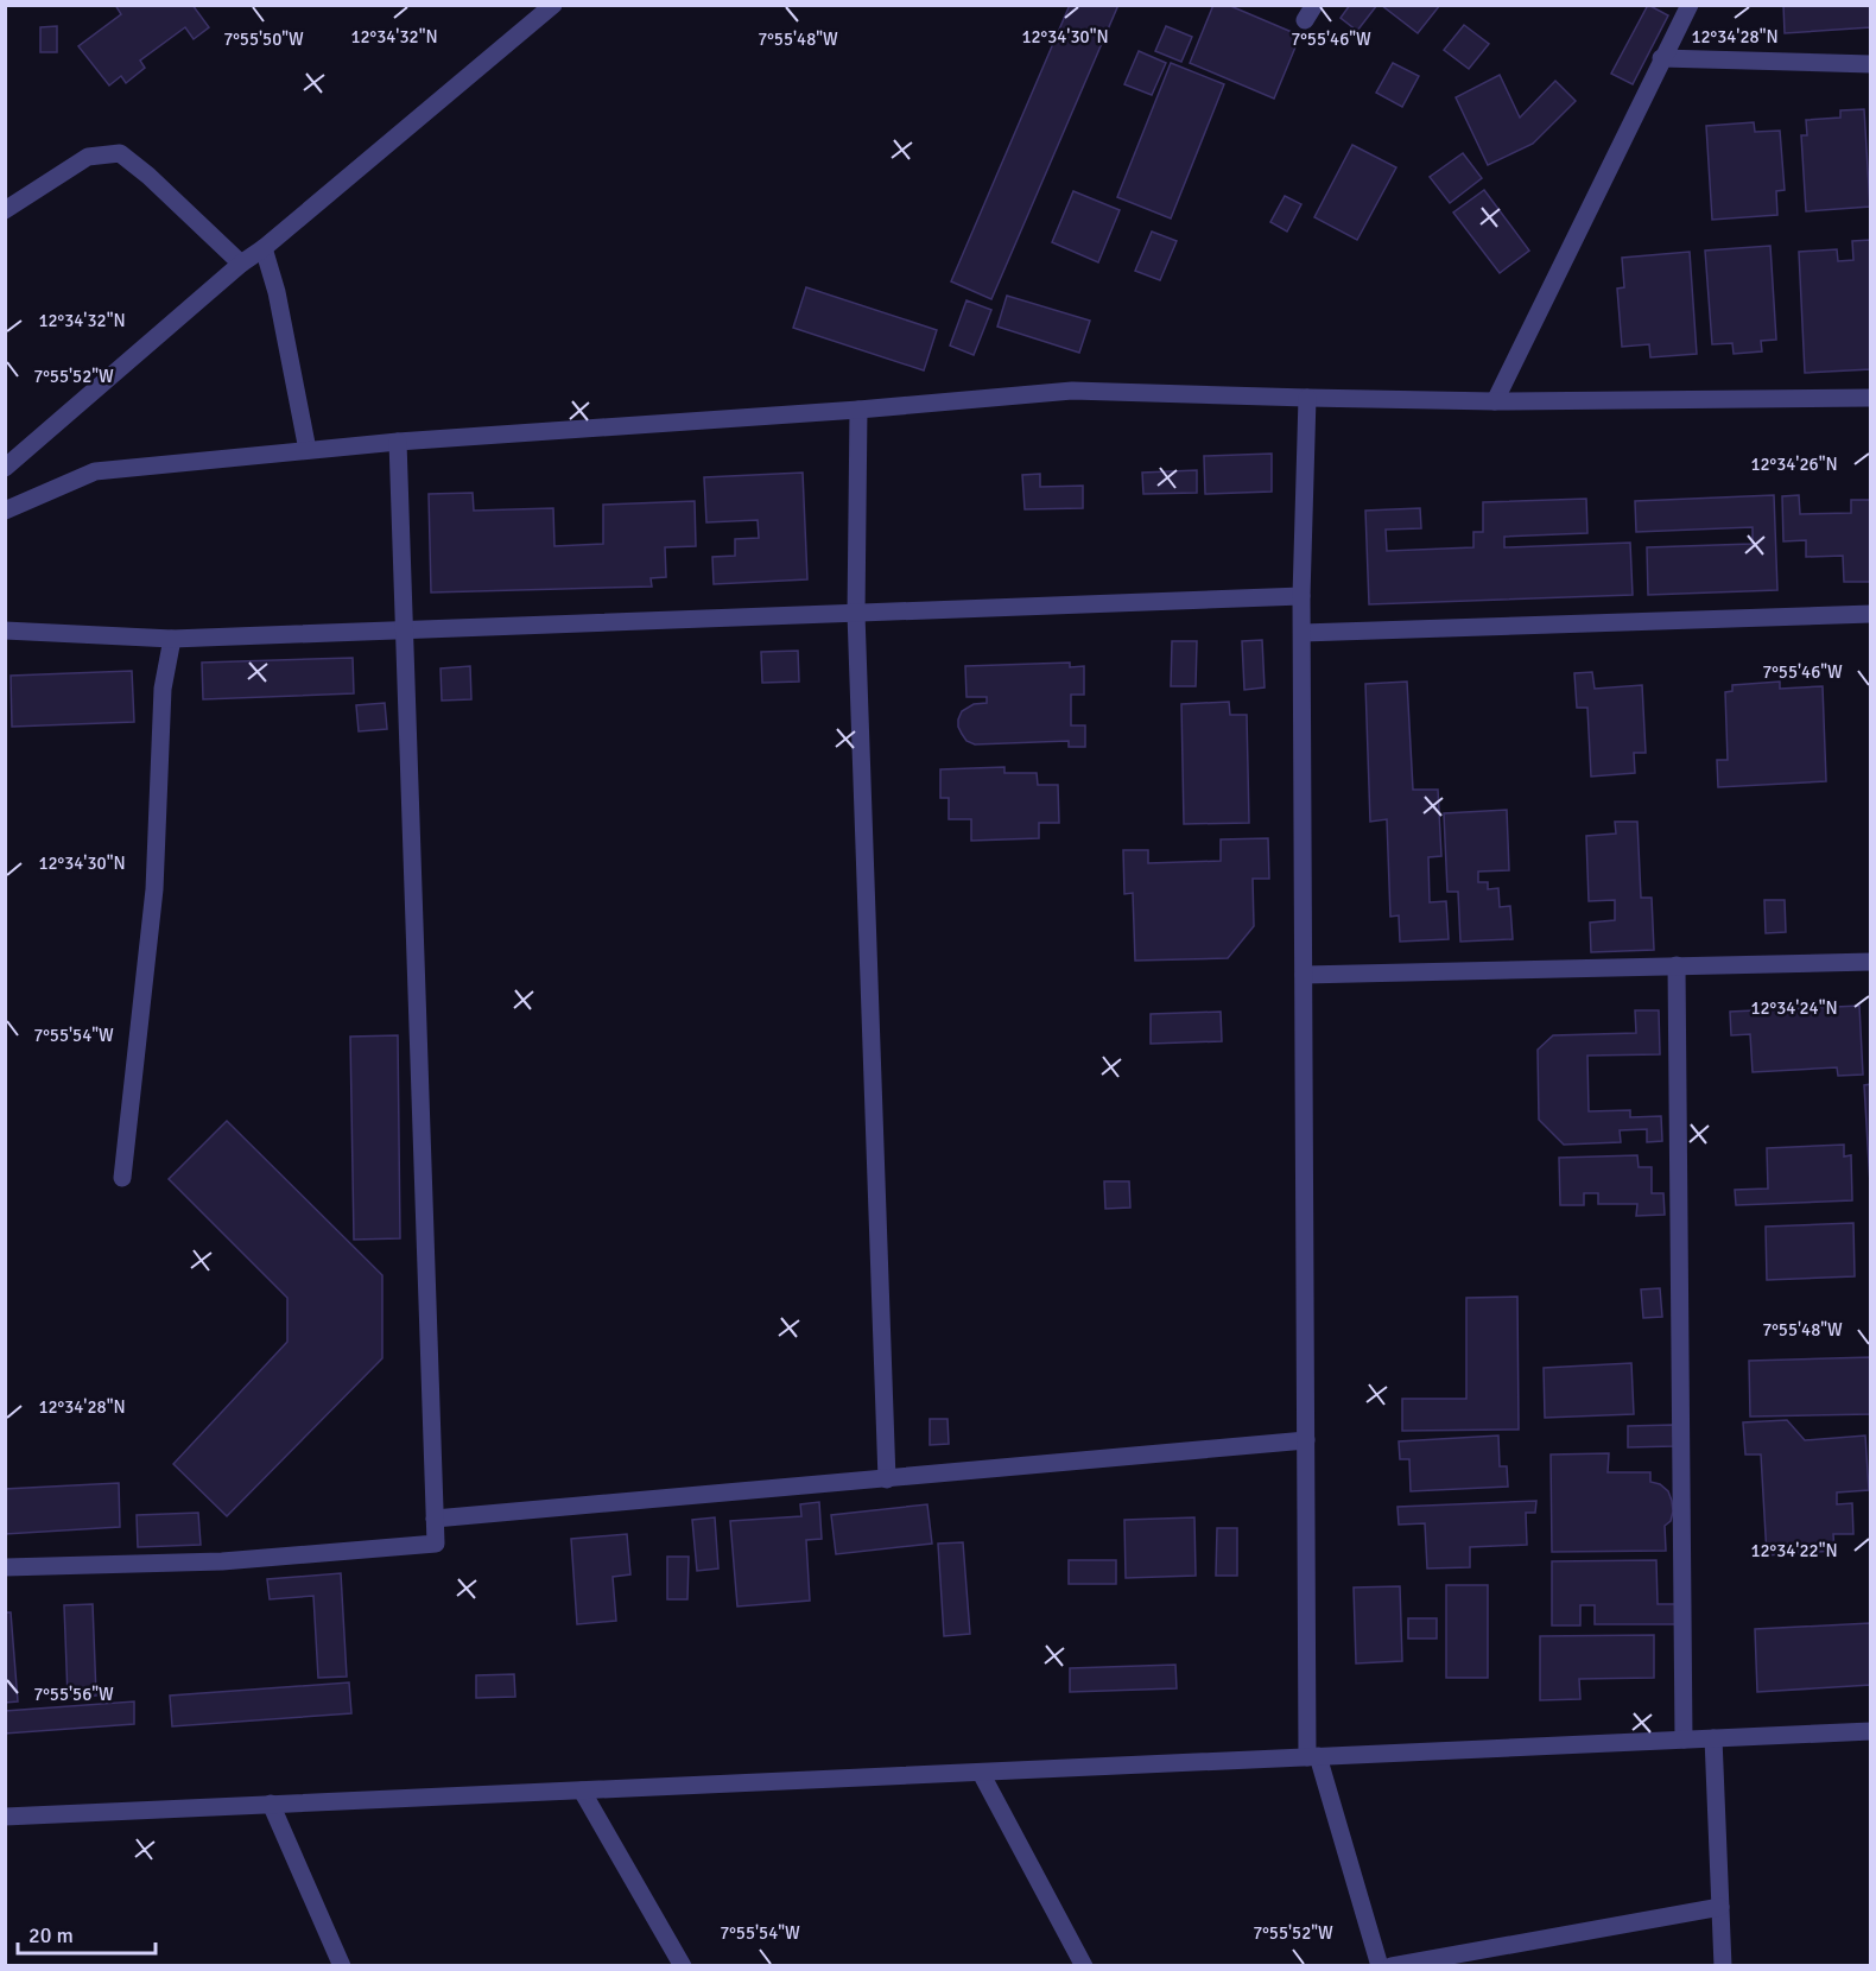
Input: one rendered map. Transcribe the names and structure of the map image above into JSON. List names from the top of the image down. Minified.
{"scale_bar":"20 m","coordinates":["12°34'32\"N","12°34'30\"N","12°34'28\"N","7°55'48\"W","7°55'50\"W","7°55'46\"W","7°55'52\"W","12°34'26\"N","12°34'24\"N","7°55'54\"W","12°34'22\"N","7°55'56\"W"]}
